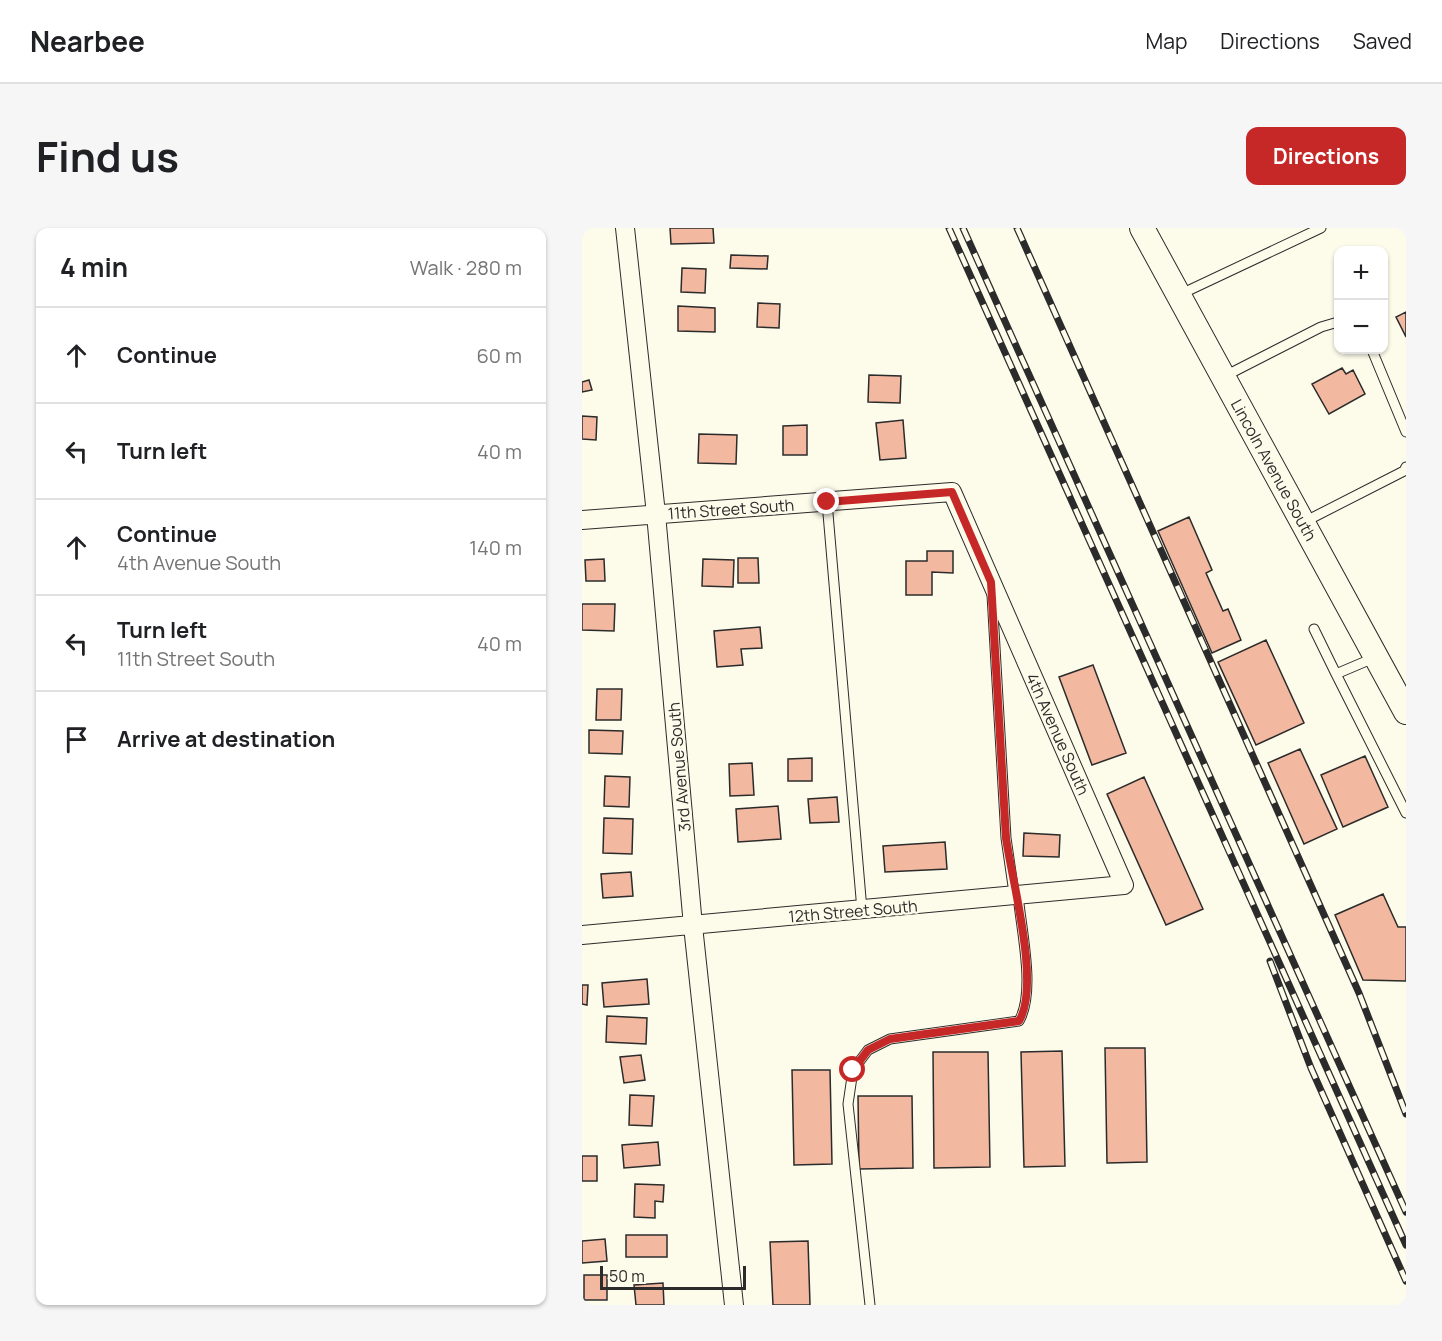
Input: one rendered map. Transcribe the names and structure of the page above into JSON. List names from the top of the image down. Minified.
{"streets":{"street":["Lincoln Avenue South","11th Street South","4th Avenue South","3rd Avenue South","12th Street South"]},"crossings":[["11th Street South","4th Avenue South"],["11th Street South","3rd Avenue South"],["4th Avenue South","12th Street South"],["3rd Avenue South","12th Street South"]],"scale_bar":"50 m","page":{"header":"Nearbee","nav":["Map","Directions","Saved"],"title":"Find us","buttons":"Directions","heading":["4 min","Walk · 280 m"],"map_buttons":["+","−"],"list":[["Continue","60 m"],["Turn left","40 m"],["Continue","4th Avenue South","140 m"],["Turn left","11th Street South","40 m"],"Arrive at destination"],"scale":"50 m"}}
